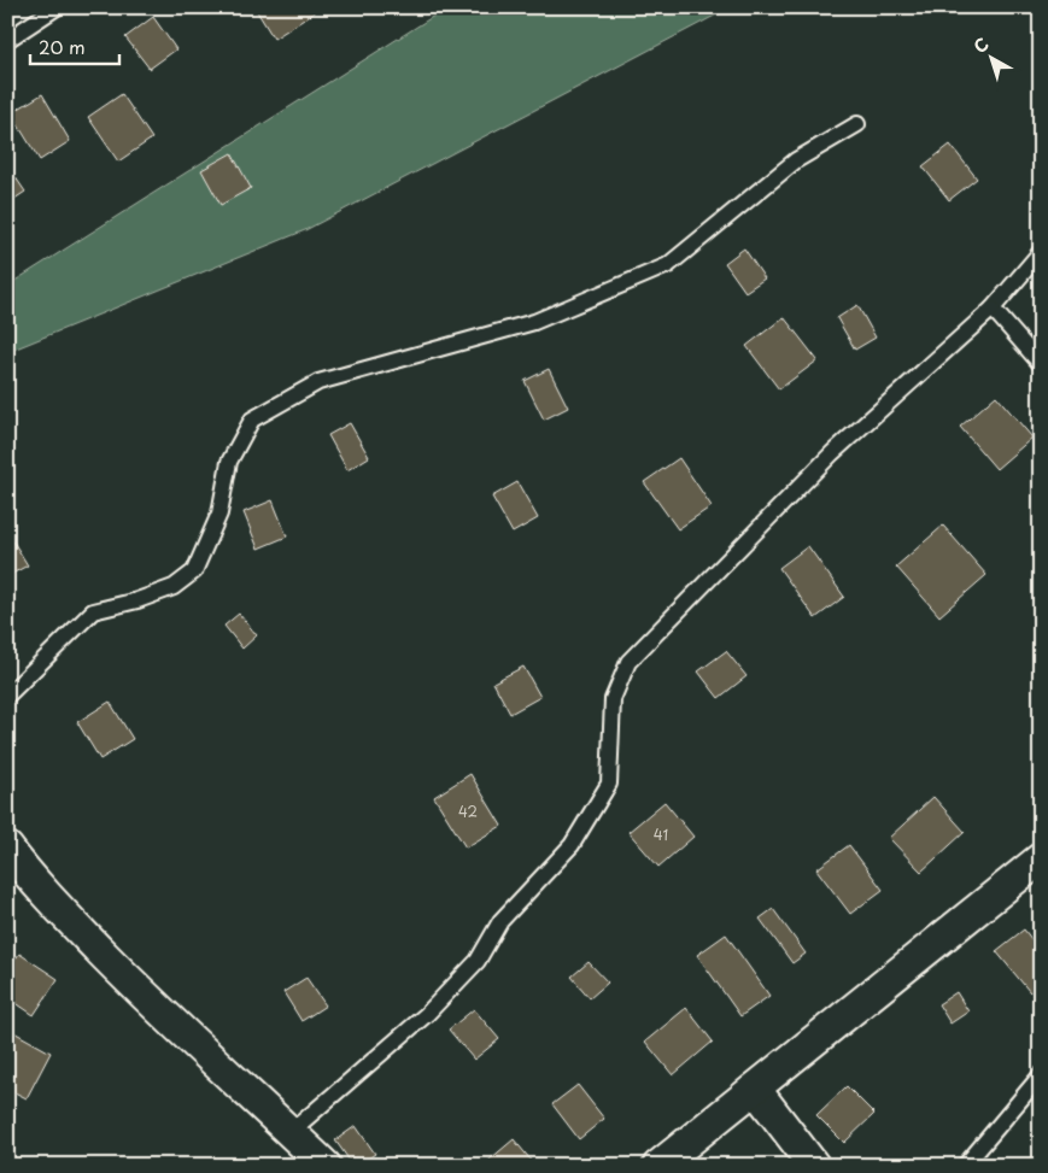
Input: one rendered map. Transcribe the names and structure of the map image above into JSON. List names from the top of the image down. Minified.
{"house_numbers":["42","41"],"scale_bar":"20 m","north":"top left"}
